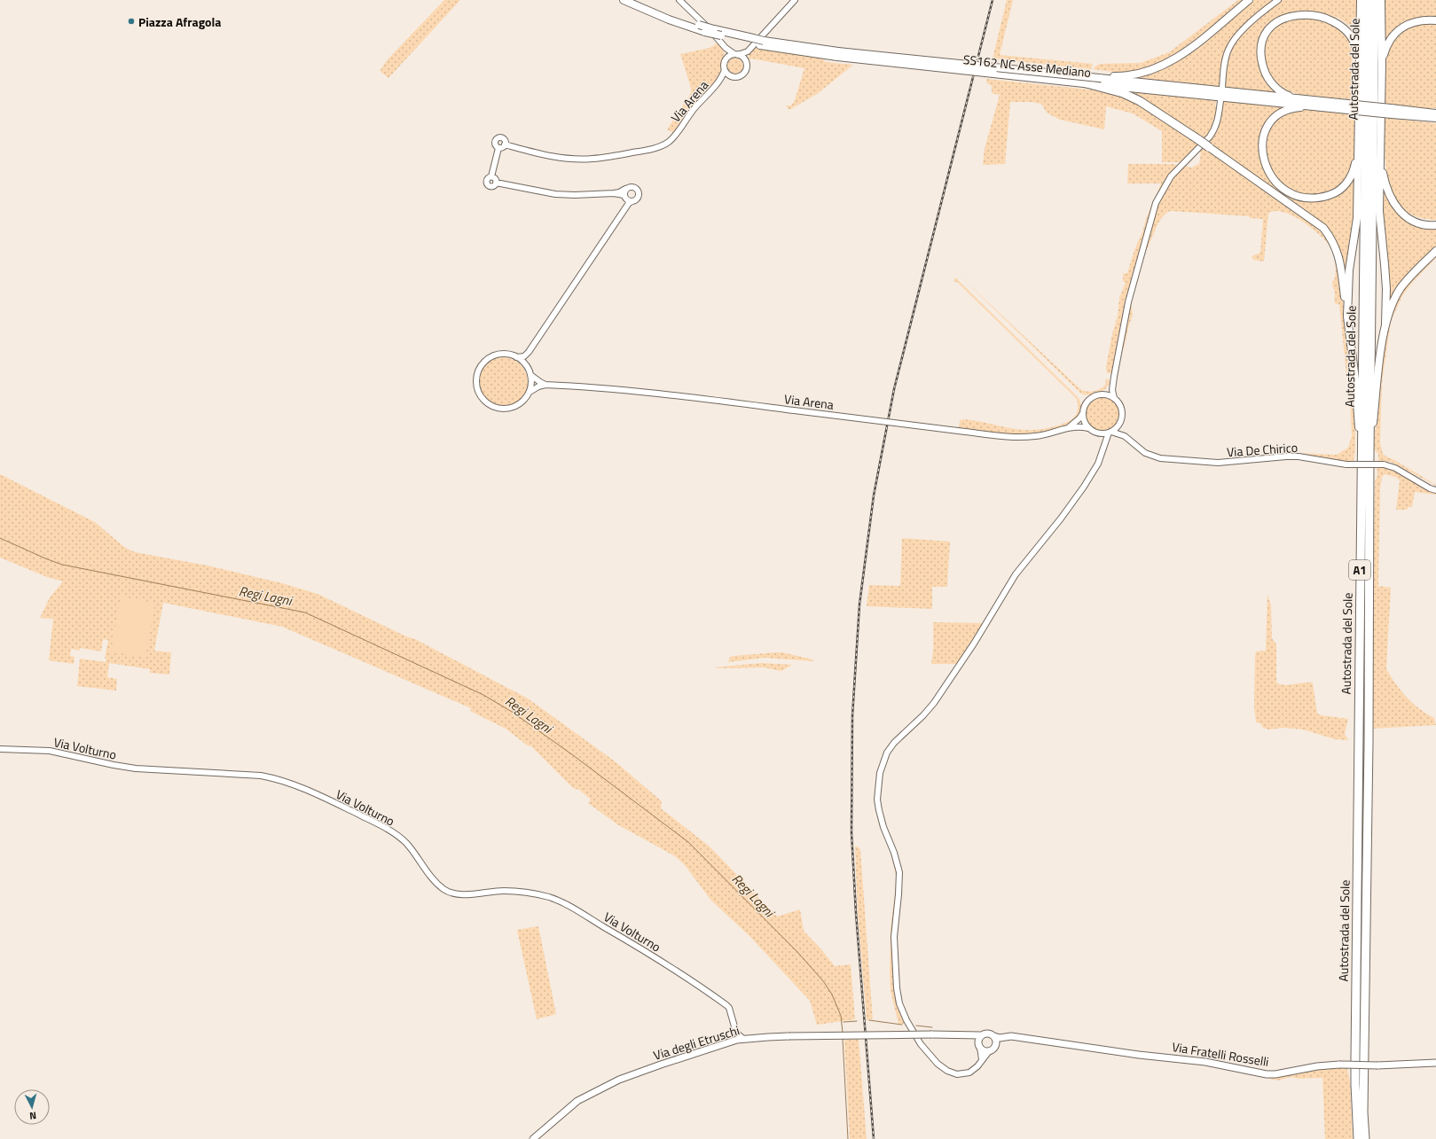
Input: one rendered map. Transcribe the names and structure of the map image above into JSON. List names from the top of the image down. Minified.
{"streets":{"highway":["SS162 NC Asse Mediano","Autostrada del Sole","A1"],"main road":["Via degli Etruschi","Via Fratelli Rosselli"],"street":["Via Arena","Via De Chirico","Via Volturno"]},"crossings":[["Via Arena","Via De Chirico"],["Via Volturno","Via degli Etruschi"],["Via degli Etruschi","Via Fratelli Rosselli"]],"water":["Regi Lagni"],"places":["Piazza Afragola"],"north":"bottom"}
